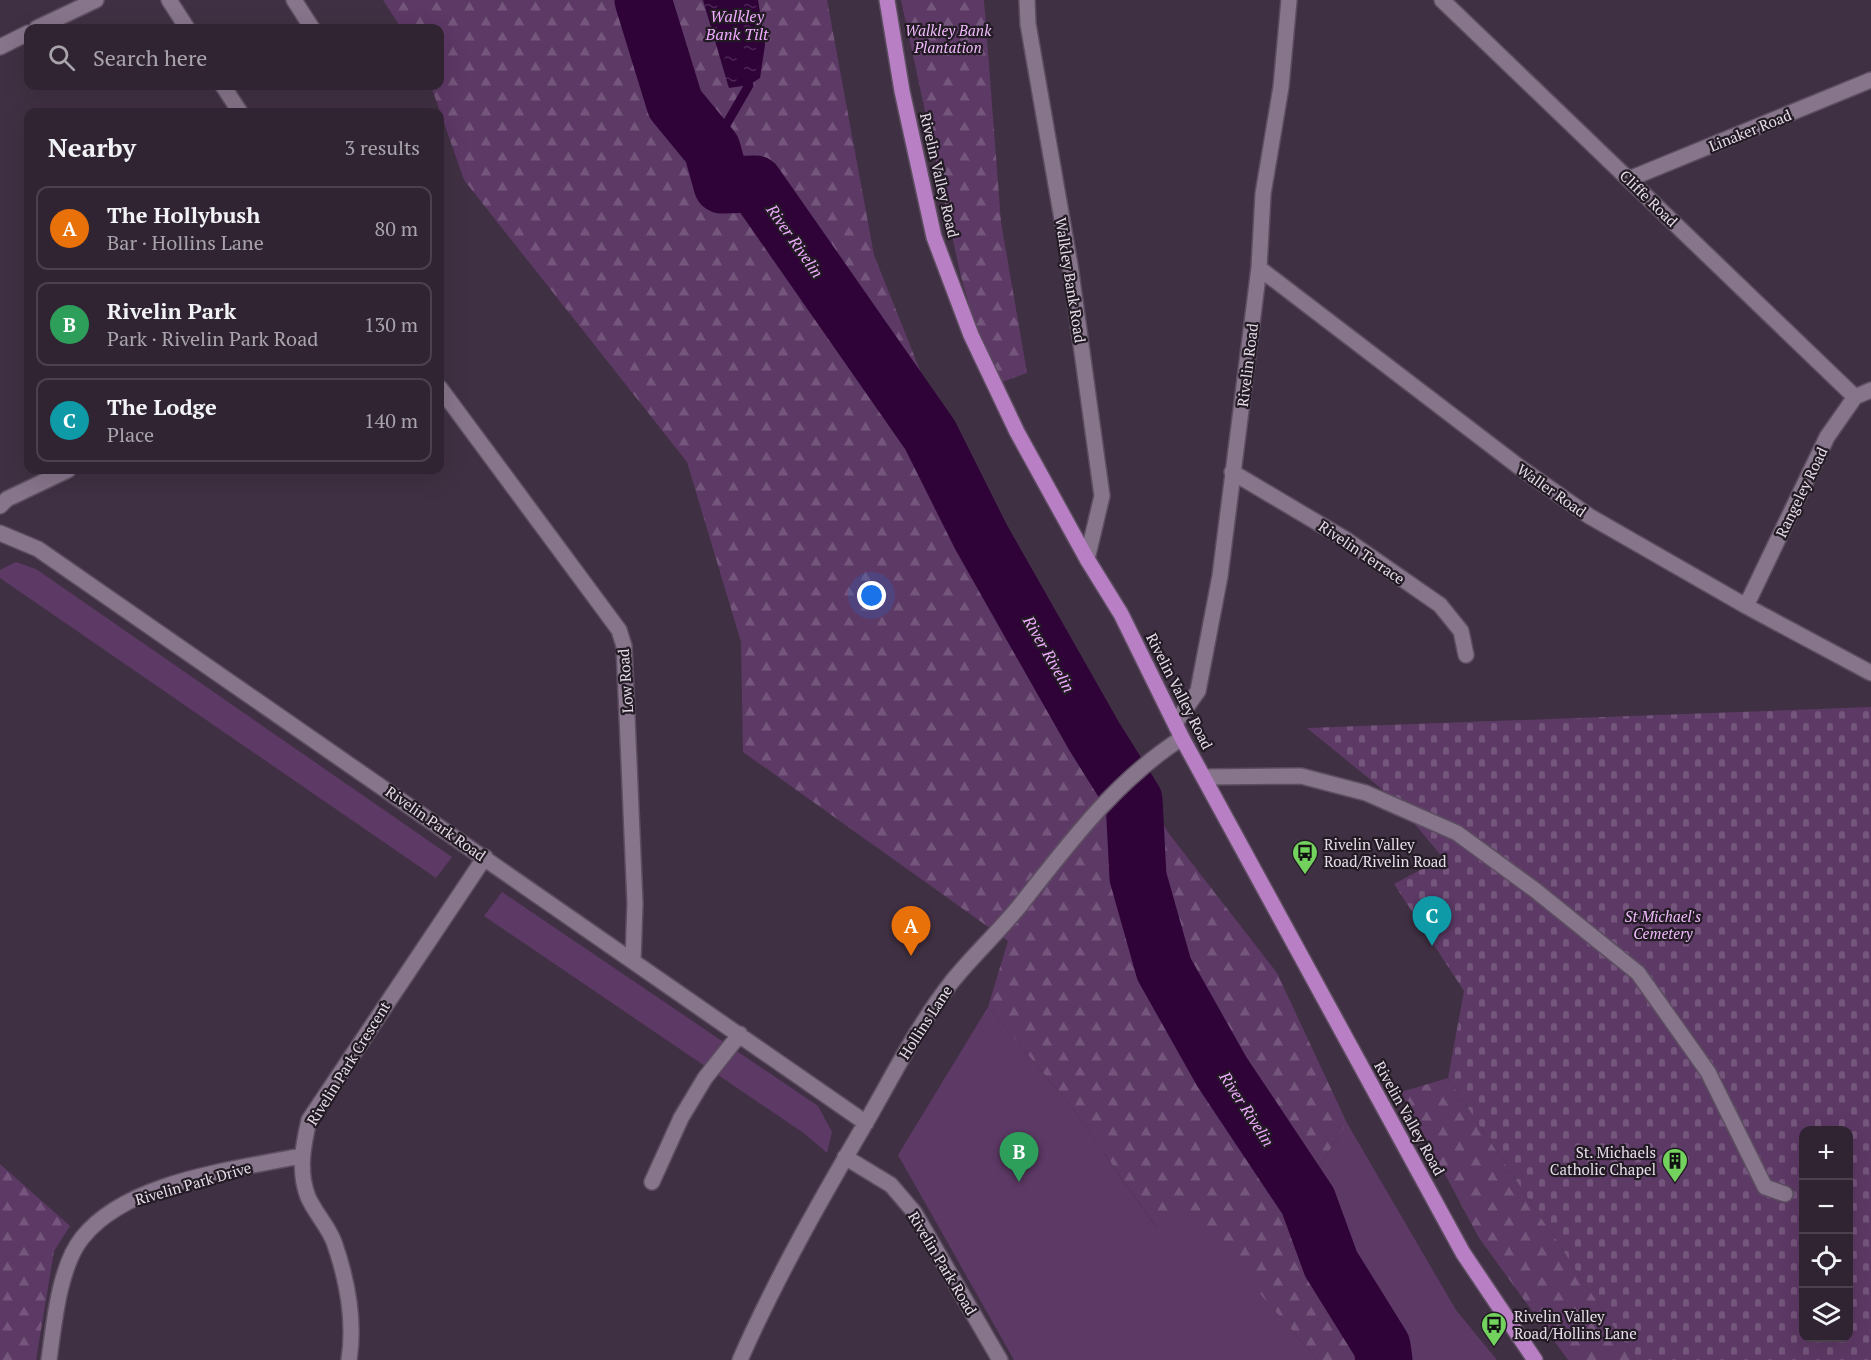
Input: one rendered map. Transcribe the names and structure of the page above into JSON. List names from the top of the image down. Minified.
{"streets":{"main road":["Rivelin Valley Road"],"street":["Linaker Road","Cliffe Road","Walkley Bank Road","Rivelin Road","Waller Road","Rangeley Road","Rivelin Terrace","Low Road","Rivelin Park Road","Hollins Lane","Rivelin Park Crescent","Rivelin Park Drive"]},"crossings":[["Linaker Road","Cliffe Road"],["Rivelin Valley Road","Walkley Bank Road"],["Rivelin Valley Road","Rivelin Road"],["Rivelin Valley Road","Hollins Lane"],["Cliffe Road","Rangeley Road"],["Rivelin Road","Waller Road"],["Rivelin Road","Rivelin Terrace"],["Waller Road","Rangeley Road"],["Low Road","Rivelin Park Road"],["Rivelin Park Road","Hollins Lane"],["Rivelin Park Road","Rivelin Park Crescent"],["Rivelin Park Crescent","Rivelin Park Drive"]],"water":["Walkley Bank Tilt","River Rivelin"],"parks":["Walkley Bank Plantation","St Michael's Cemetery"],"places":{"bus stop":["Rivelin Valley Road/Rivelin Road","Rivelin Valley Road/Hollins Lane"],"building":["St. Michaels Catholic Chapel"]},"page":{"search":"Search here","heading":["Nearby","3 results"],"list":[{"mark":"A","name":"The Hollybush","note":"Bar · Hollins Lane","value":"80 m"},{"mark":"B","name":"Rivelin Park","note":"Park · Rivelin Park Road","value":"130 m"},{"mark":"C","name":"The Lodge","note":"Place","value":"140 m"}],"pins":["C","A","B"],"map_buttons":["+","−"]}}
